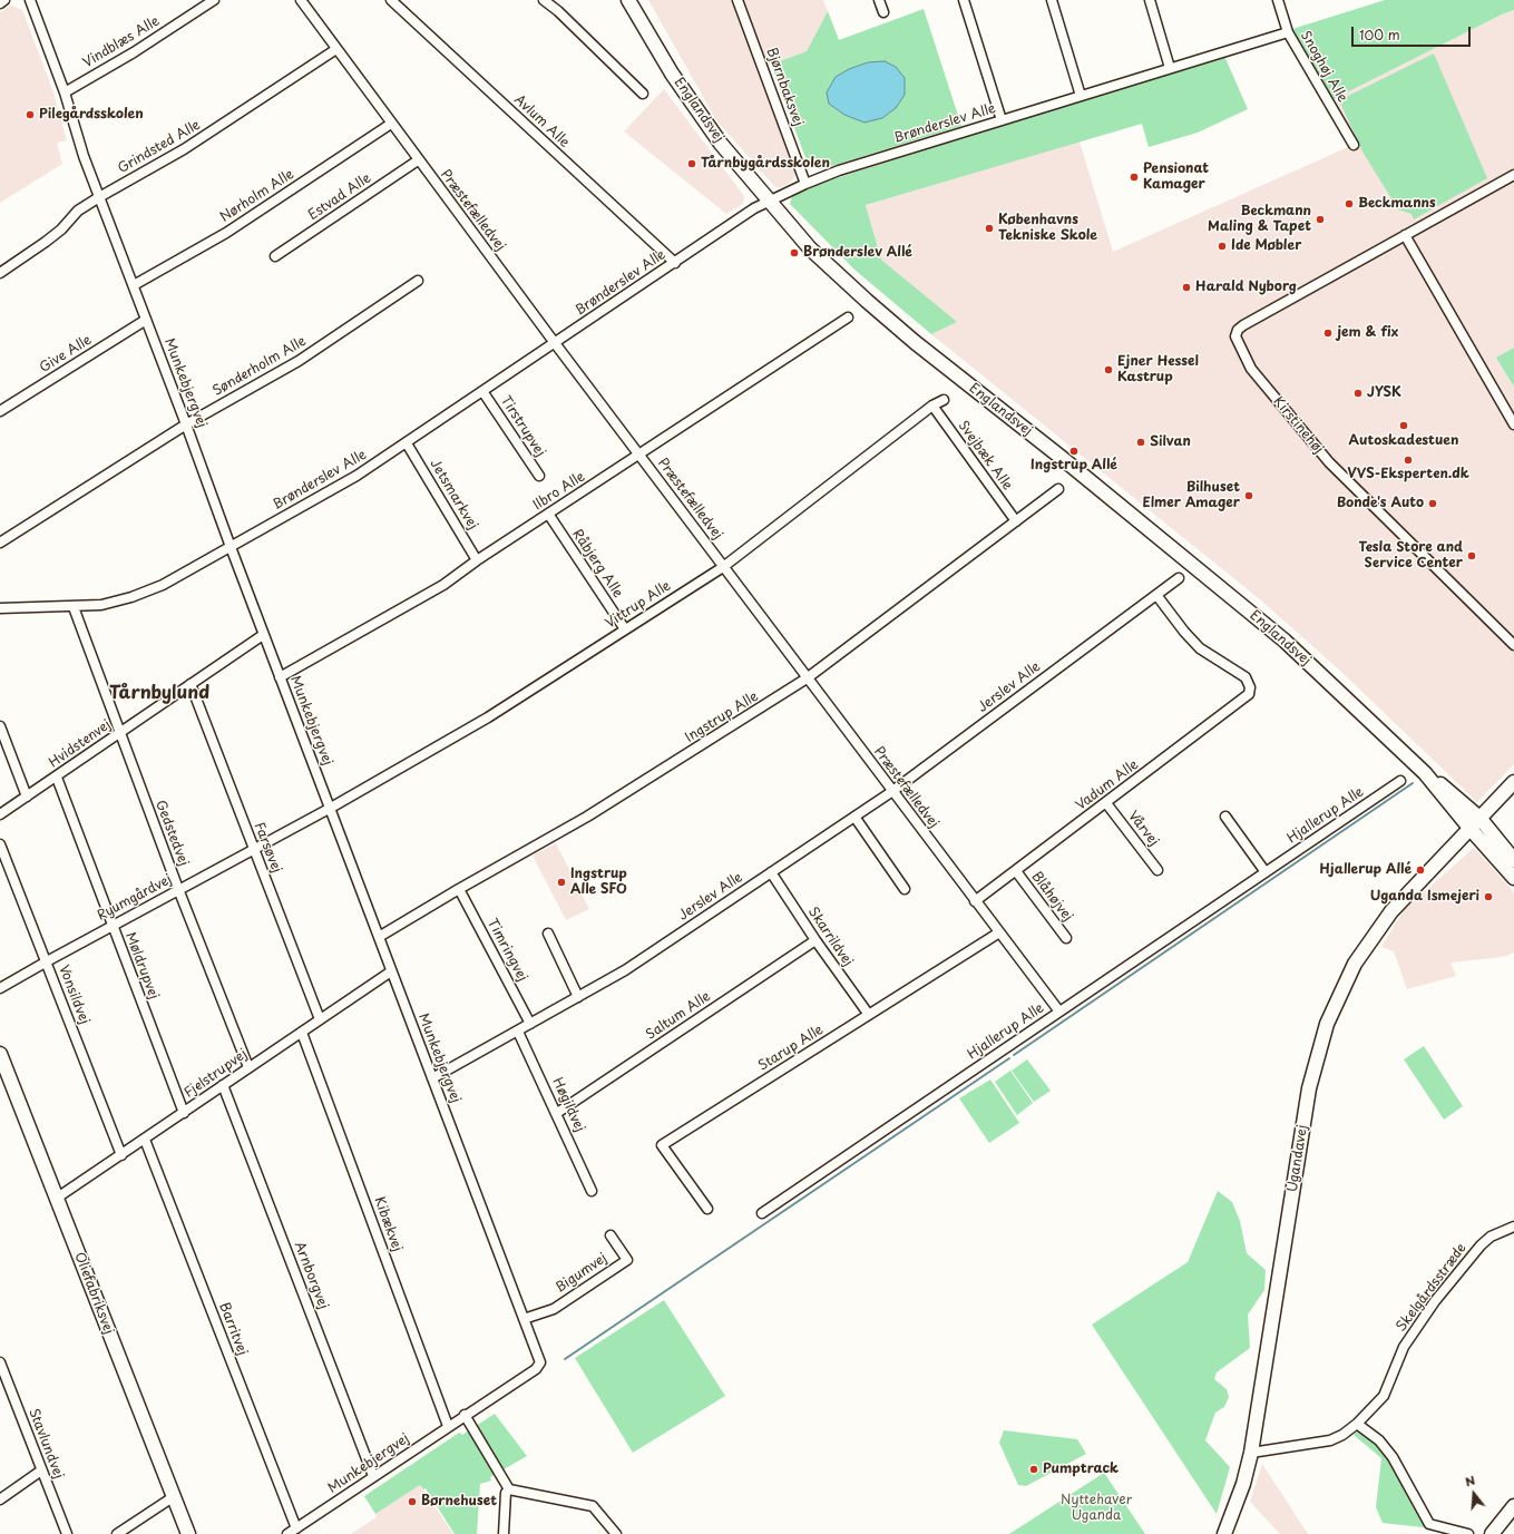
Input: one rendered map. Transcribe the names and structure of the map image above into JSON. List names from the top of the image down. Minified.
{"streets":{"street":["Vindblæs Alle","Snoghøj Alle","Bjørnbaksvej","Englandsvej","Avlum Alle","Brønderslev Alle","Grindsted Alle","Nørholm Alle","Estvad Alle","Præstefælledvej","Give Alle","Sønderholm Alle","Munkebjergvej","Kirstinehøj","Tirstrupvej","Svejbæk Alle","Ilbro Alle","Jetsmarkvej","Råbjerg Alle","Vittrup Alle","Jerslev Alle","Ingstrup Alle","Hvidstenvej","Vadum Alle","Hjallerup Alle","Vårvej","Gedstedvej","Farsøvej","Blåhøjvej","Ryumgårdvej","Skarrildvej","Timringvej","Møldrupvej","Vonsildvej","Saltum Alle","Starup Alle","Fjelstrupvej","Høgildvej","Ugandavej","Kibækvej","Bigumvej","Arnborgvej","Skelgårdsstræde","Oliefabriksvej","Barritvej","Stavlundvej"]},"crossings":[["Vindblæs Alle","Munkebjergvej"],["Snoghøj Alle","Brønderslev Alle"],["Bjørnbaksvej","Brønderslev Alle"],["Englandsvej","Brønderslev Alle"],["Englandsvej","Ugandavej"],["Avlum Alle","Brønderslev Alle"],["Brønderslev Alle","Præstefælledvej"],["Brønderslev Alle","Munkebjergvej"],["Brønderslev Alle","Tirstrupvej"],["Brønderslev Alle","Jetsmarkvej"],["Brønderslev Alle","Gedstedvej"],["Grindsted Alle","Præstefælledvej"],["Grindsted Alle","Munkebjergvej"],["Nørholm Alle","Præstefælledvej"],["Nørholm Alle","Munkebjergvej"],["Estvad Alle","Præstefælledvej"],["Præstefælledvej","Ilbro Alle"],["Præstefælledvej","Vittrup Alle"],["Præstefælledvej","Jerslev Alle"],["Præstefælledvej","Ingstrup Alle"],["Præstefælledvej","Vadum Alle"],["Præstefælledvej","Hjallerup Alle"],["Præstefælledvej","Starup Alle"],["Give Alle","Munkebjergvej"],["Sønderholm Alle","Munkebjergvej"],["Munkebjergvej","Ilbro Alle"],["Munkebjergvej","Vittrup Alle"],["Munkebjergvej","Jerslev Alle"],["Munkebjergvej","Ingstrup Alle"],["Munkebjergvej","Hvidstenvej"],["Munkebjergvej","Ryumgårdvej"],["Munkebjergvej","Fjelstrupvej"],["Munkebjergvej","Kibækvej"],["Munkebjergvej","Bigumvej"],["Munkebjergvej","Arnborgvej"],["Munkebjergvej","Barritvej"],["Svejbæk Alle","Vittrup Alle"],["Svejbæk Alle","Ingstrup Alle"],["Ilbro Alle","Jetsmarkvej"],["Ilbro Alle","Råbjerg Alle"],["Råbjerg Alle","Vittrup Alle"],["Vittrup Alle","Ryumgårdvej"],["Jerslev Alle","Vadum Alle"],["Jerslev Alle","Skarrildvej"],["Jerslev Alle","Timringvej"],["Jerslev Alle","Høgildvej"],["Ingstrup Alle","Timringvej"],["Hvidstenvej","Gedstedvej"],["Hvidstenvej","Farsøvej"],["Hvidstenvej","Møldrupvej"],["Vadum Alle","Vårvej"],["Vadum Alle","Blåhøjvej"],["Gedstedvej","Ryumgårdvej"],["Gedstedvej","Fjelstrupvej"],["Farsøvej","Ryumgårdvej"],["Farsøvej","Fjelstrupvej"],["Ryumgårdvej","Møldrupvej"],["Ryumgårdvej","Vonsildvej"],["Skarrildvej","Saltum Alle"],["Skarrildvej","Starup Alle"],["Møldrupvej","Fjelstrupvej"],["Vonsildvej","Fjelstrupvej"],["Saltum Alle","Høgildvej"],["Fjelstrupvej","Kibækvej"],["Fjelstrupvej","Arnborgvej"],["Fjelstrupvej","Oliefabriksvej"],["Fjelstrupvej","Barritvej"],["Ugandavej","Skelgårdsstræde"]],"districts":["Tårnbylund"],"parks":["Nyttehaver Uganda"],"places":["Pilegårdsskolen","Tårnbygårdsskolen","Pensionat Kamager","Beckmanns","Beckmann Maling & Tapet","Københavns Tekniske Skole","Ide Møbler","Brønderslev Allé","Harald Nyborg","jem & fix","Ejner Hessel Kastrup","JYSK","Autoskadestuen","Silvan","Ingstrup Allé","VVS-Eksperten.dk","Bilhuset Elmer Amager","Bonde's Auto","Tesla Store and Service Center","Hjallerup Allé","Ingstrup Alle SFO","Uganda Ismejeri","Pumptrack","Børnehuset"],"scale_bar":"100 m","north":"top"}
